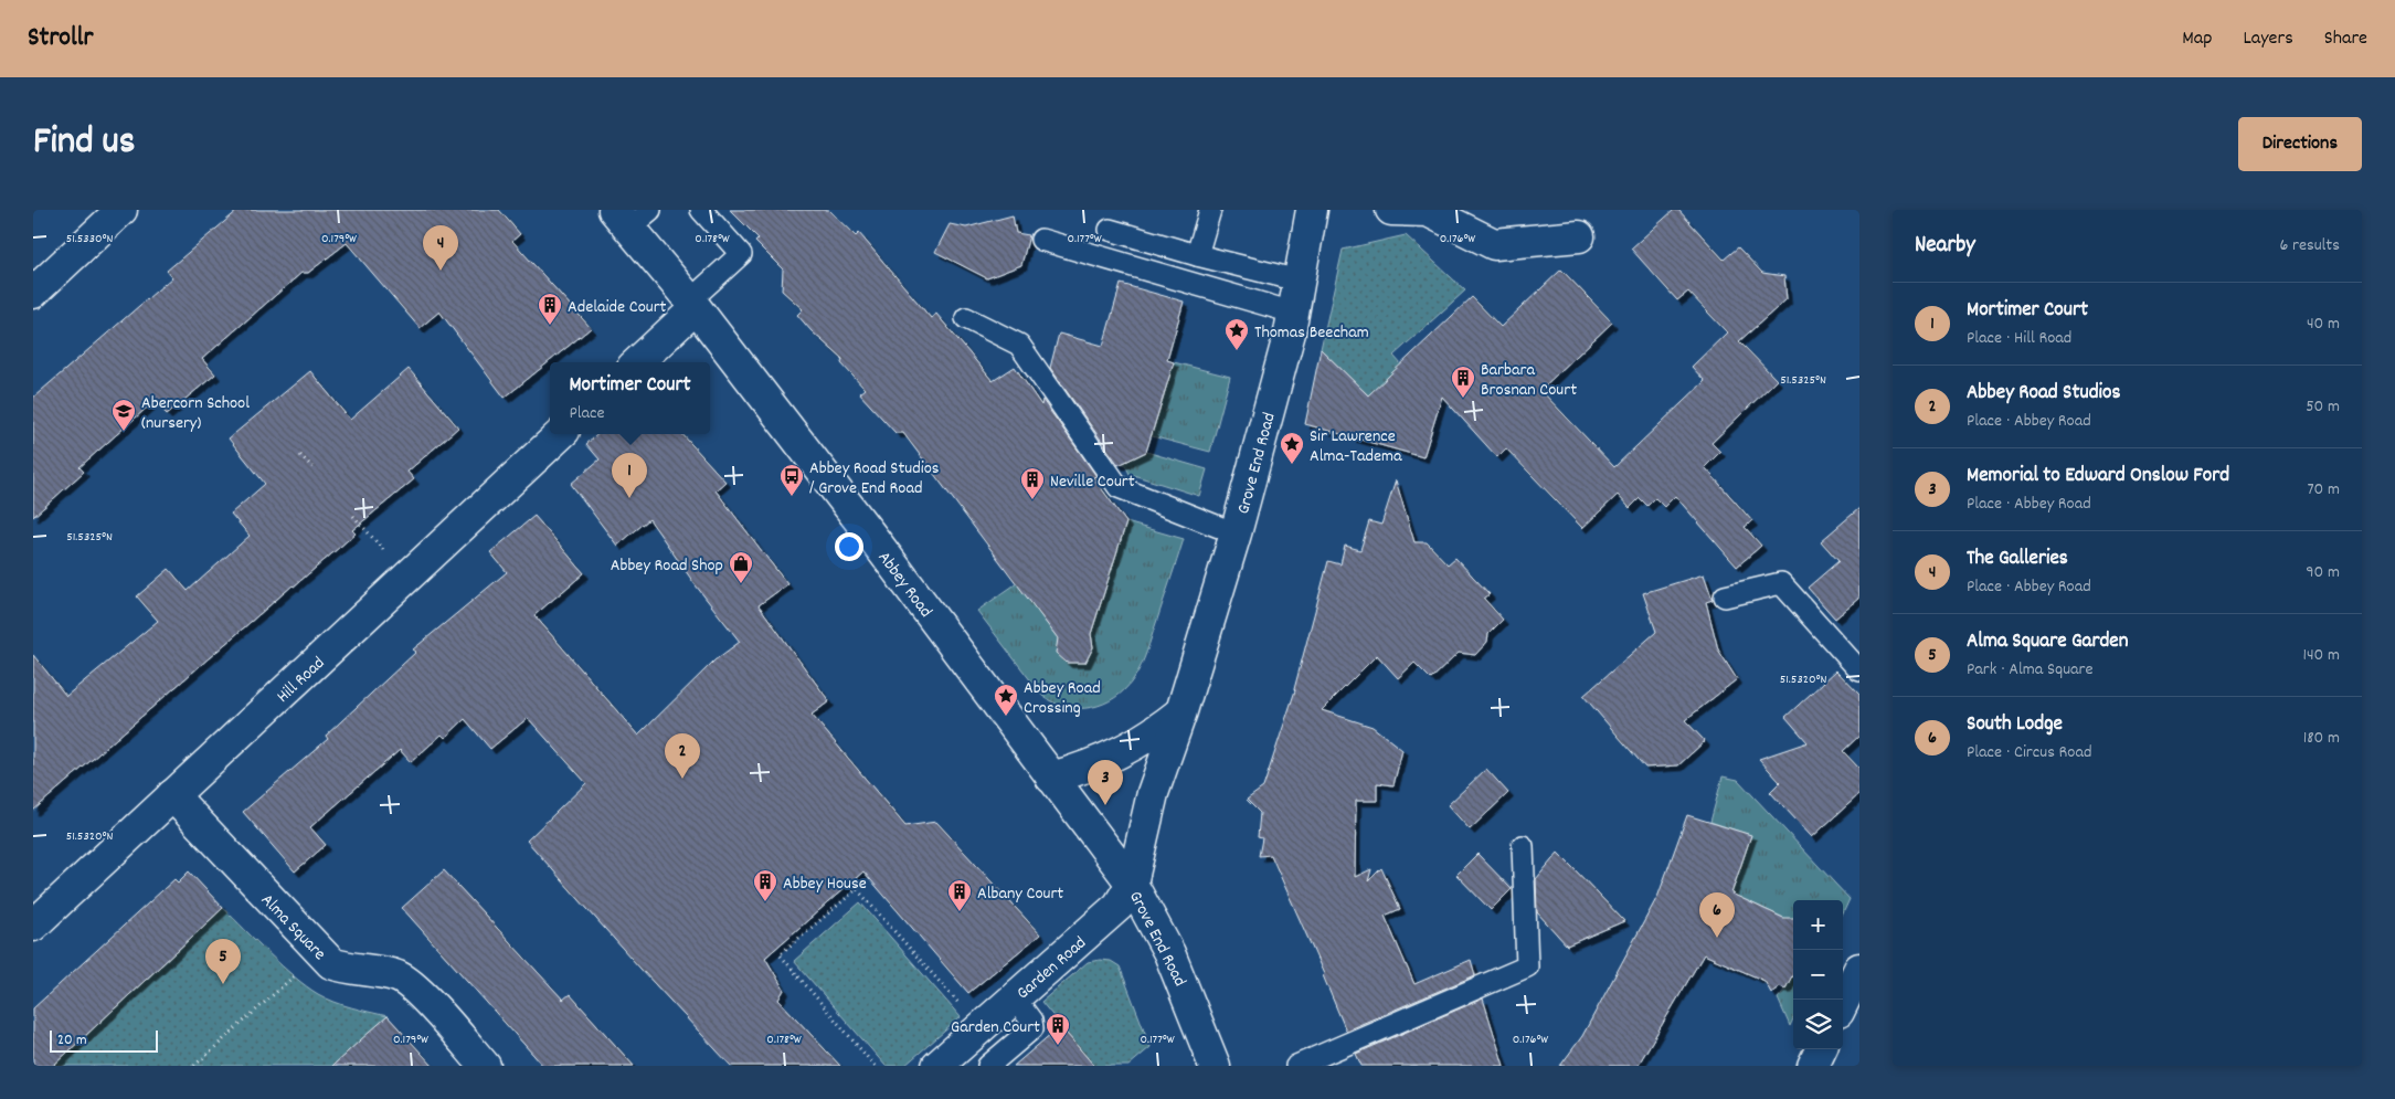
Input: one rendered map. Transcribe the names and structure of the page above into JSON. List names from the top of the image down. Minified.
{"streets":{"street":["Grove End Road","Abbey Road","Hill Road","Alma Square","Garden Road"]},"crossings":[["Grove End Road","Abbey Road"],["Grove End Road","Garden Road"],["Abbey Road","Garden Road"],["Hill Road","Alma Square"]],"places":{"building":["Adelaide Court","Barbara Brosnan Court","Neville Court","Abbey House","Albany Court","Garden Court"],"place":["Thomas Beecham","Sir Lawrence Alma-Tadema","Abbey Road Crossing"],"school or university":["Abercorn School (nursery)"],"bus stop":["Abbey Road Studios / Grove End Road"],"shop":["Abbey Road Shop"]},"scale_bar":"20 m","page":{"header":"Strollr","nav":["Map","Layers","Share"],"title":"Find us","buttons":"Directions","heading":["Nearby","6 results"],"pins":["4","1","2","3","6","5"],"list":[{"mark":"1","name":"Mortimer Court","note":"Place · Hill Road","value":"40 m"},{"mark":"2","name":"Abbey Road Studios","note":"Place · Abbey Road","value":"50 m"},{"mark":"3","name":"Memorial to Edward Onslow Ford","note":"Place · Abbey Road","value":"70 m"},{"mark":"4","name":"The Galleries","note":"Place · Abbey Road","value":"90 m"},{"mark":"5","name":"Alma Square Garden","note":"Park · Alma Square","value":"140 m"},{"mark":"6","name":"South Lodge","note":"Place · Circus Road","value":"180 m"}],"popup":["Mortimer Court","Place"],"map_buttons":["+","−"],"scale":"20 m"},"coordinates":["51.5330°N","0.179°W","0.178°W","0.177°W","0.176°W","51.5325°N","51.5320°N"]}
